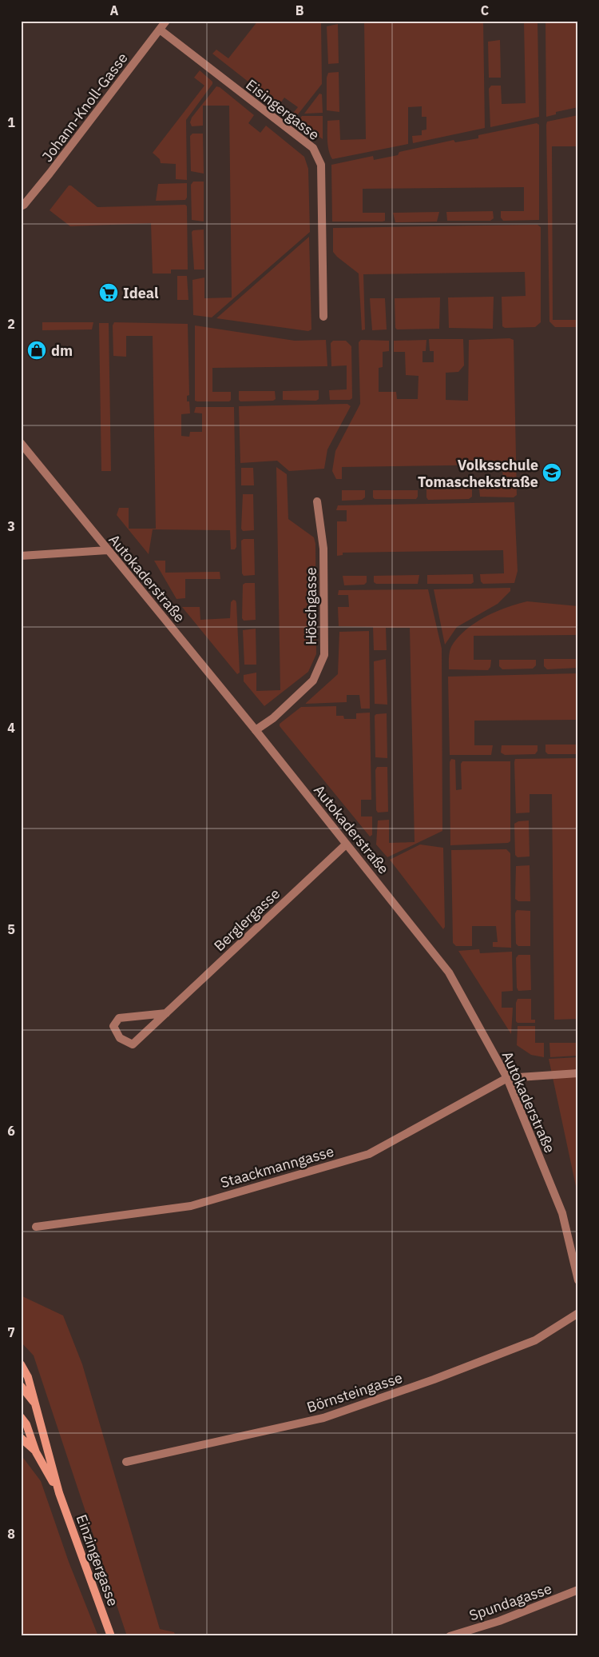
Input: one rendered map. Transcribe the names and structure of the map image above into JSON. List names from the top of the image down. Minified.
{"streets":{"main road":["Einzingergasse"],"street":["Johann-Knoll-Gasse","Eisingergasse","Autokaderstraße","Höschgasse","Berglergasse","Staackmanngasse","Börnsteingasse","Spundagasse"]},"crossings":[["Johann-Knoll-Gasse","Eisingergasse"],["Autokaderstraße","Höschgasse"],["Autokaderstraße","Berglergasse"],["Autokaderstraße","Staackmanngasse"]],"places":{"supermarket":["Ideal"],"shop":["dm"],"school or university":["Volksschule Tomaschekstraße"]},"grid":{"columns":["A","B","C"],"rows":["1","2","3","4","5","6","7","8"]}}
